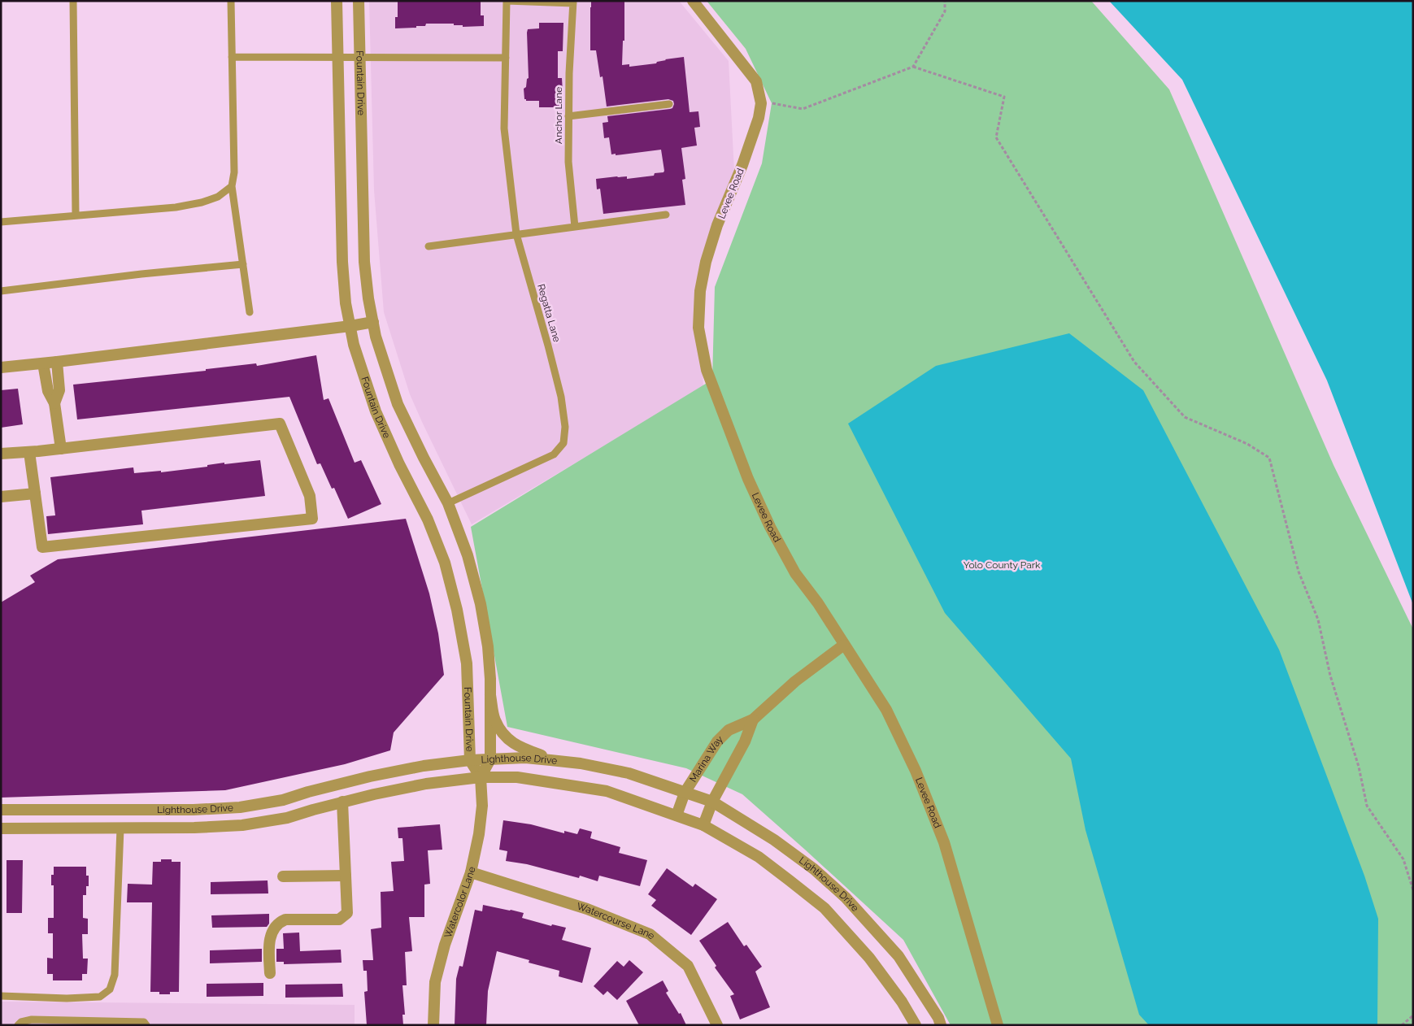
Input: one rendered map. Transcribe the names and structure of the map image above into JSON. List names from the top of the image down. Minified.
{"streets":{"street":["Fountain Drive","Levee Road","Marina Way","Lighthouse Drive","Watercolor Lane","Watercourse Lane"],"lane":["Anchor Lane","Regatta Lane"]},"crossings":[["Fountain Drive","Regatta Lane"],["Fountain Drive","Lighthouse Drive"],["Fountain Drive","Watercolor Lane"],["Anchor Lane","Regatta Lane"],["Levee Road","Marina Way"],["Marina Way","Lighthouse Drive"],["Lighthouse Drive","Watercolor Lane"],["Watercolor Lane","Watercourse Lane"]],"parks":["Yolo County Park"]}
